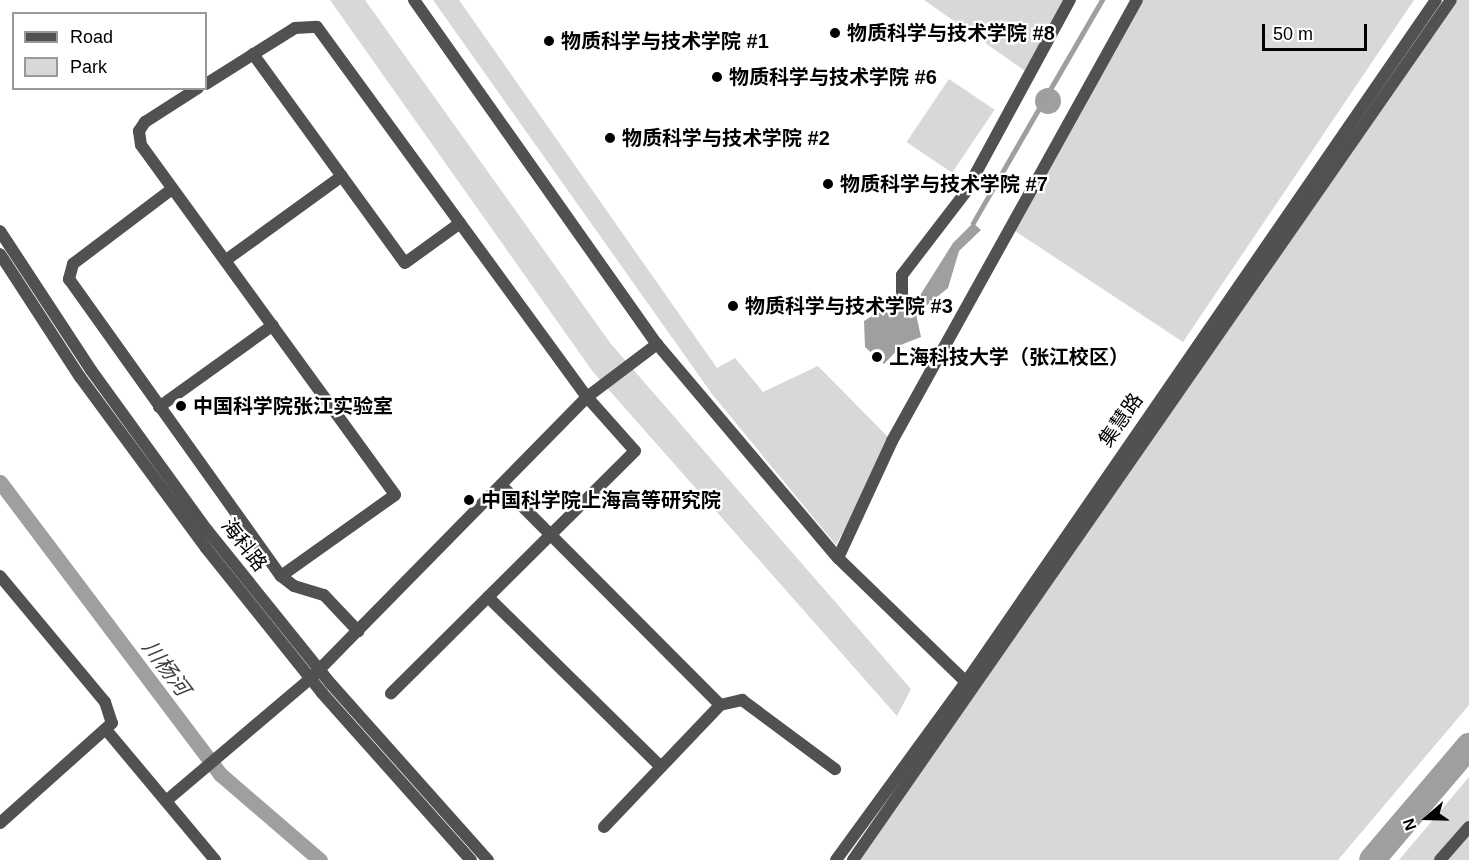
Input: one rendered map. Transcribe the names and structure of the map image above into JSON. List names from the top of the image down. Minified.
{"streets":{"street":["集慧路","海科路"]},"water":["川杨河"],"places":["物质科学与技术学院 #8","物质科学与技术学院 #1","物质科学与技术学院 #6","物质科学与技术学院 #2","物质科学与技术学院 #7","物质科学与技术学院 #3","上海科技大学（张江校区）","中国科学院张江实验室","中国科学院上海高等研究院"],"legend":["Road","Park"],"scale_bar":"50 m","north":"left"}
